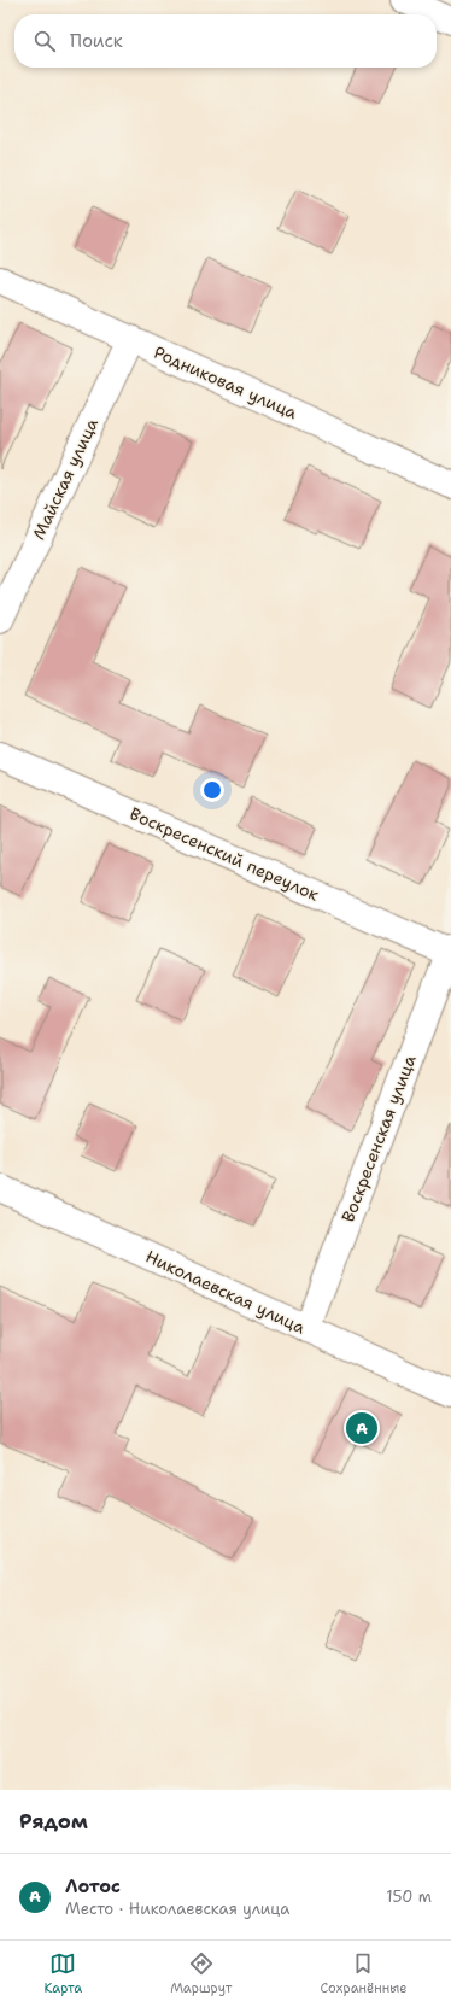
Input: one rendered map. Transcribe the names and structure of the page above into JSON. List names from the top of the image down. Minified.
{"streets":{"street":["Родниковая улица","Майская улица","Воскресенский переулок","Воскресенская улица","Николаевская улица"]},"crossings":[["Родниковая улица","Майская улица"],["Воскресенский переулок","Воскресенская улица"],["Воскресенская улица","Николаевская улица"]],"page":{"search":"Поиск","pins":"A","heading":"Рядом","list":[{"mark":"A","name":"Лотос","note":"Место · Николаевская улица","value":"150 m"}],"nav":["Карта","Маршрут","Сохранённые"]}}
